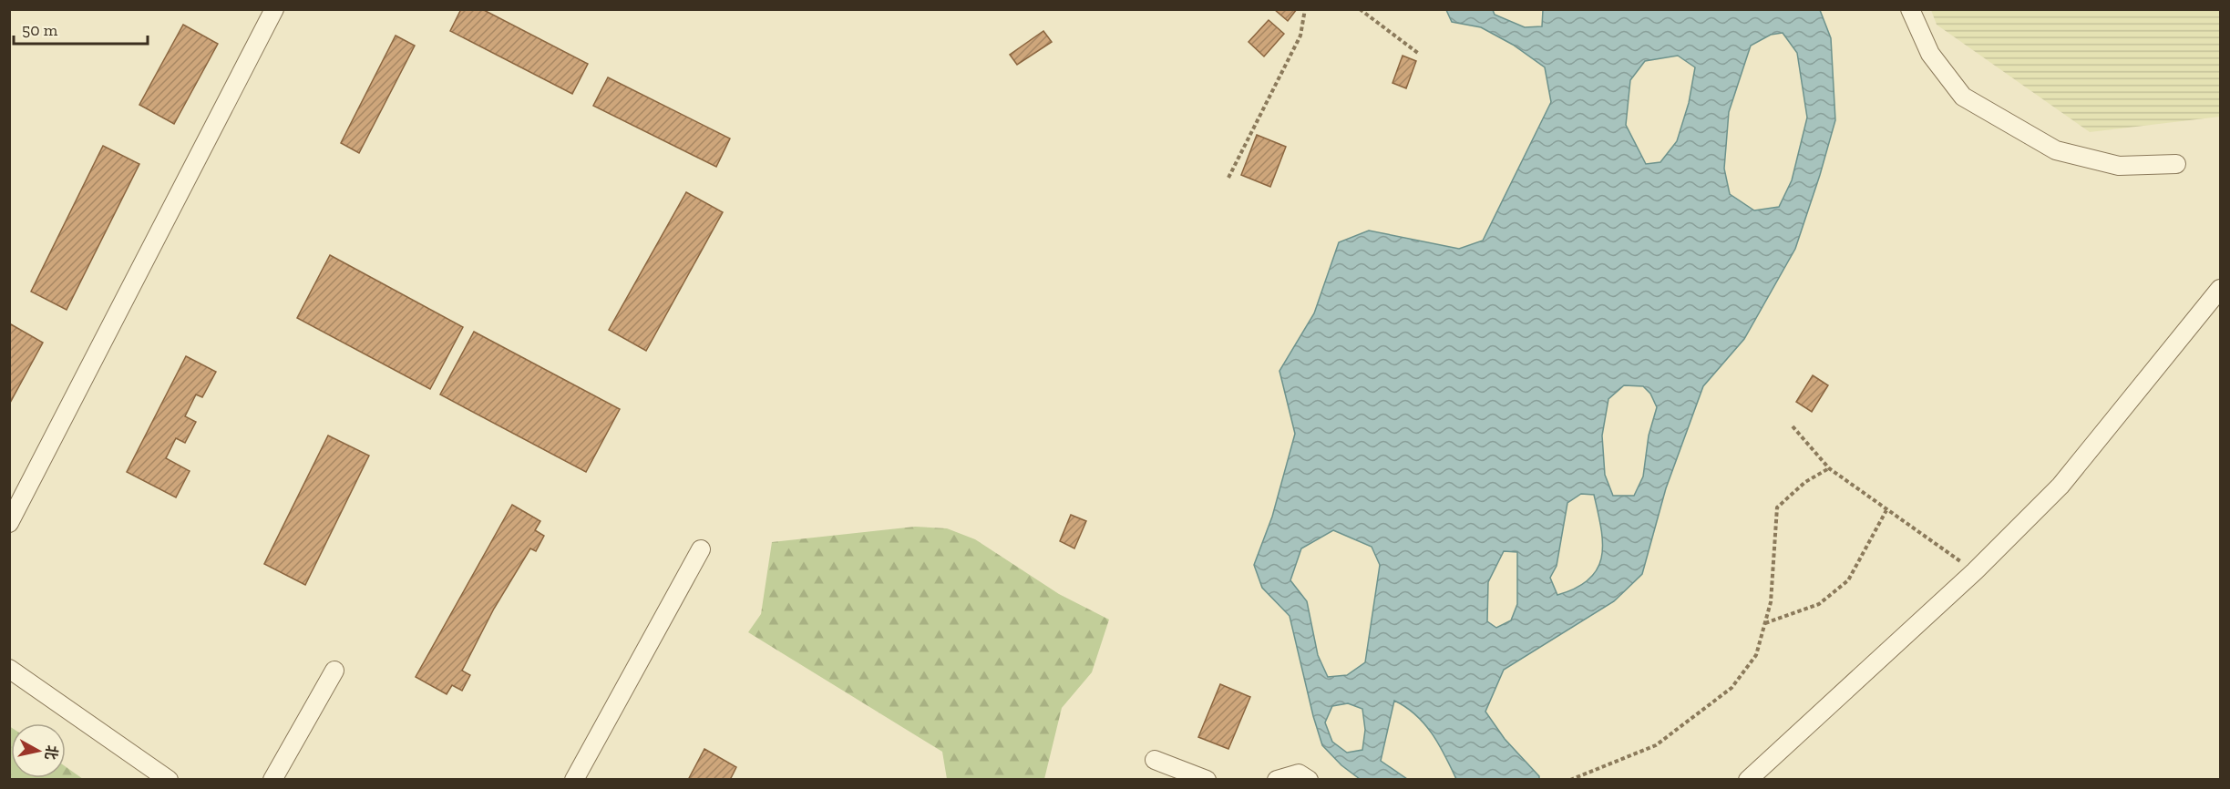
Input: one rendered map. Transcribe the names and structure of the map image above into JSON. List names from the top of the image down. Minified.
{"scale_bar":"50 m","north":"right"}
